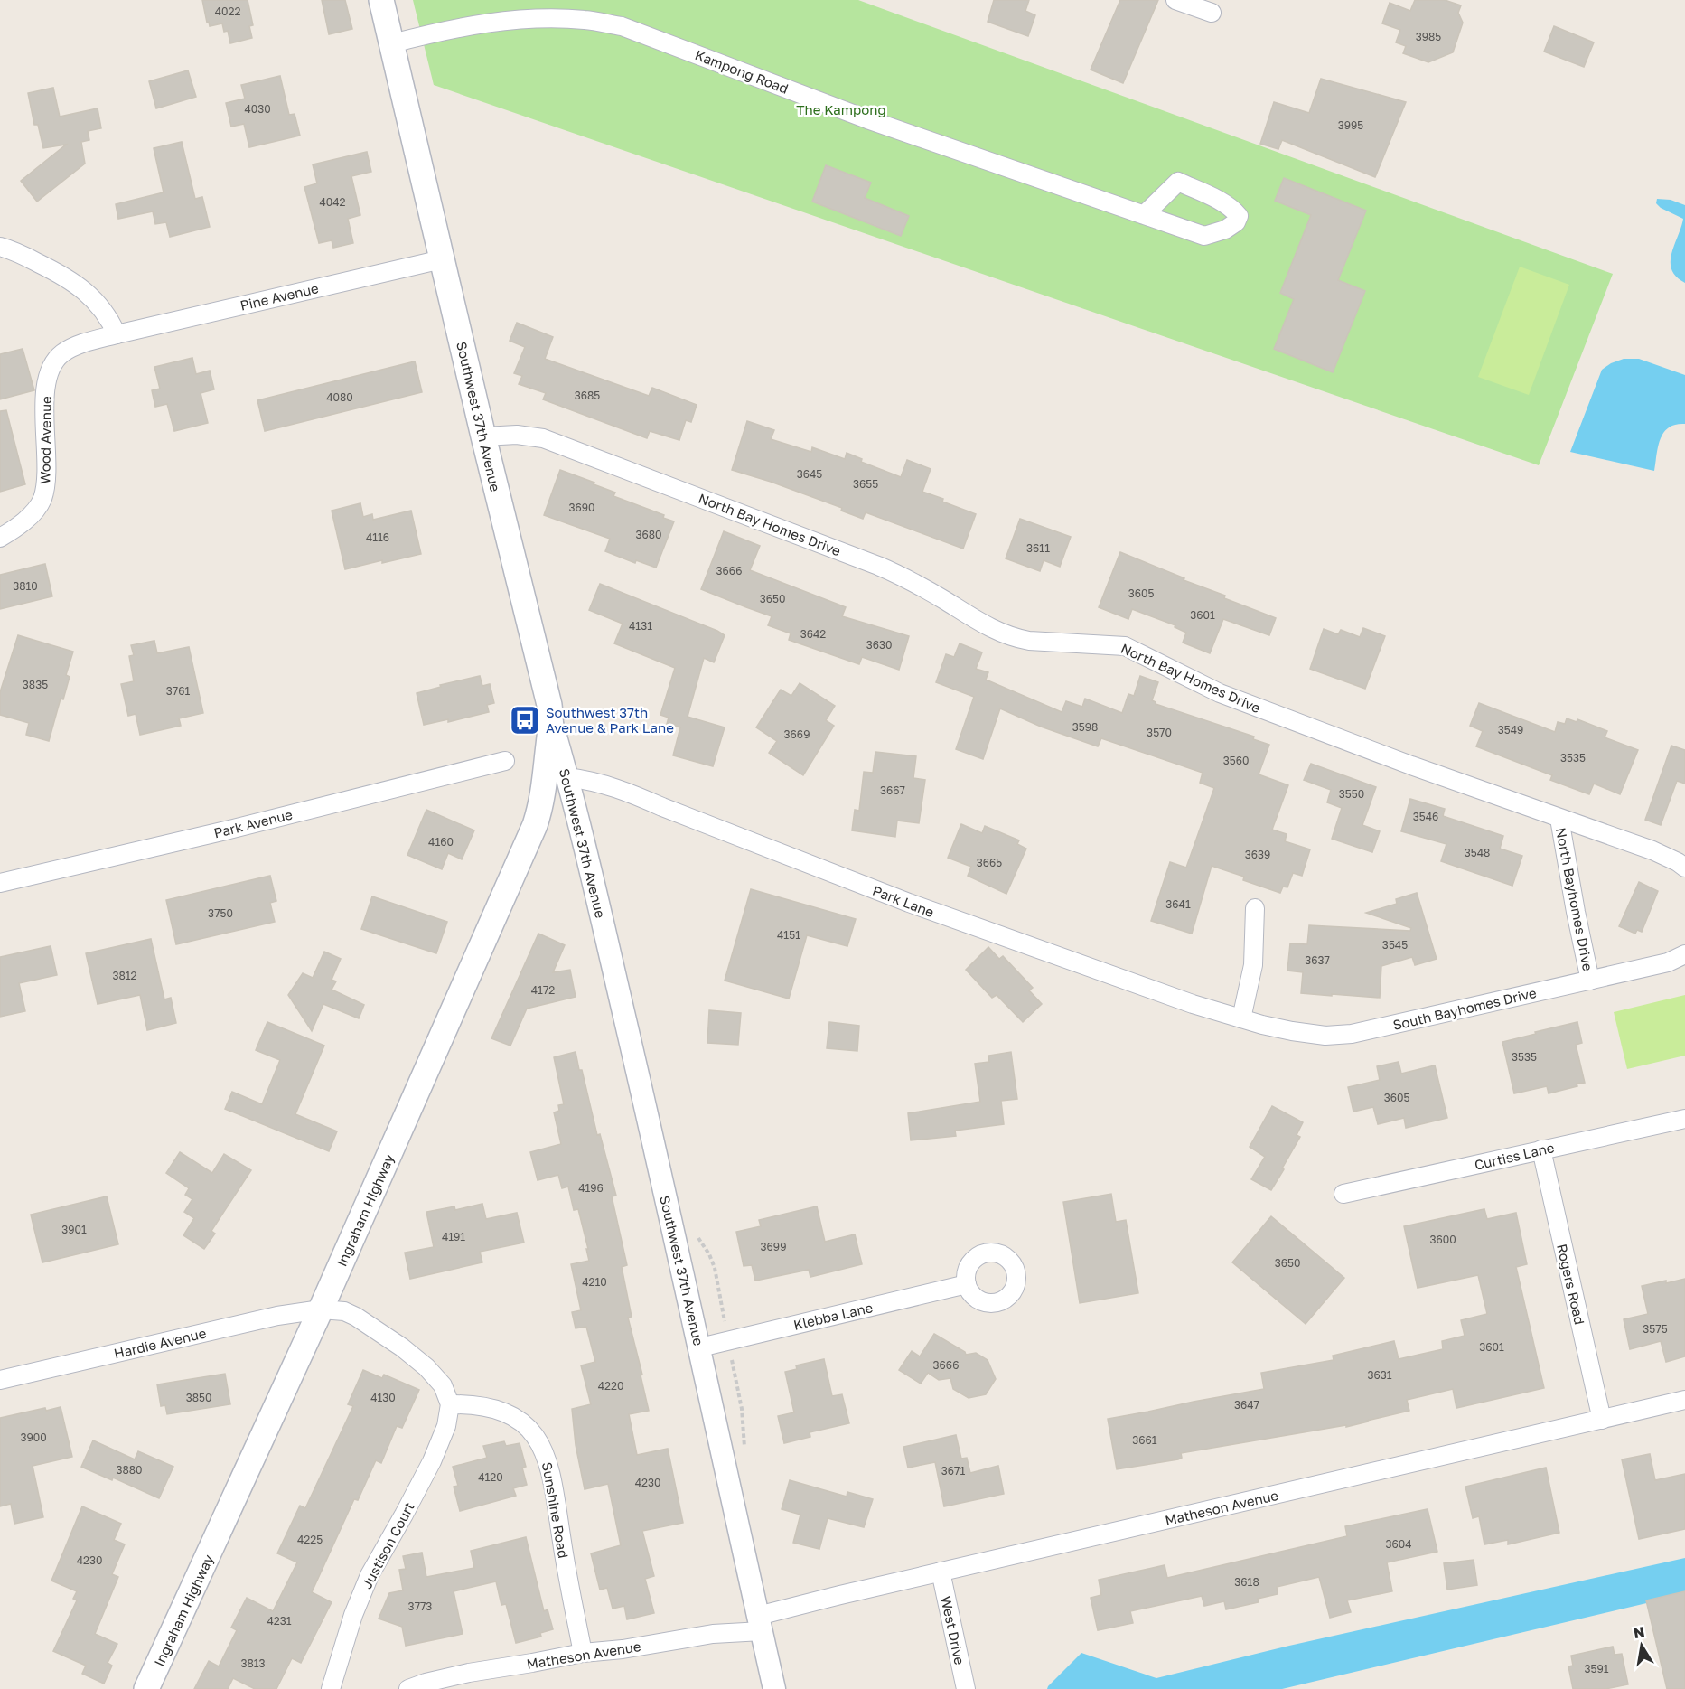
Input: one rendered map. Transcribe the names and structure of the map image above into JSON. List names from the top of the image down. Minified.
{"streets":{"main road":["Southwest 37th Avenue","Ingraham Highway"],"street":["Kampong Road","Pine Avenue","Wood Avenue","North Bay Homes Drive","Park Avenue","North Bayhomes Drive","Park Lane","South Bayhomes Drive","Curtiss Lane","Rogers Road","Klebba Lane","Hardie Avenue","Matheson Avenue","Sunshine Road","Justison Court","West Drive"]},"crossings":[["Kampong Road","Southwest 37th Avenue"],["Pine Avenue","Southwest 37th Avenue"],["Pine Avenue","Wood Avenue"],["Southwest 37th Avenue","North Bay Homes Drive"],["Southwest 37th Avenue","Park Lane"],["Southwest 37th Avenue","Ingraham Highway"],["Southwest 37th Avenue","Klebba Lane"],["Southwest 37th Avenue","Matheson Avenue"],["North Bay Homes Drive","North Bayhomes Drive"],["North Bayhomes Drive","South Bayhomes Drive"],["Park Lane","South Bayhomes Drive"],["Curtiss Lane","Rogers Road"],["Ingraham Highway","Hardie Avenue"],["Rogers Road","Matheson Avenue"],["Matheson Avenue","Sunshine Road"],["Matheson Avenue","West Drive"],["Sunshine Road","Justison Court"]],"parks":["The Kampong"],"places":{"bus stop":["Southwest 37th Avenue & Park Lane"]},"house_numbers":["4022","3985","4030","3995","4042","3685","4080","3645","3655","3690","3680","4116","3611","3666","3810","3605","3650","3601","4131","3642","3630","3835","3761","3598","3549","3570","3669","3535","3560","3667","3550","3546","4160","3548","3639","3665","3641","3750","4151","3545","3637","3812","4172","3535","3605","4196","3901","4191","3600","3699","3650","4210","3575","3601","3666","3631","4220","3850","4130","3647","3900","3661","3880","3671","4120","4230","4225","3604","4230","3618","3773","4231","3813","3591"],"north":"top"}
